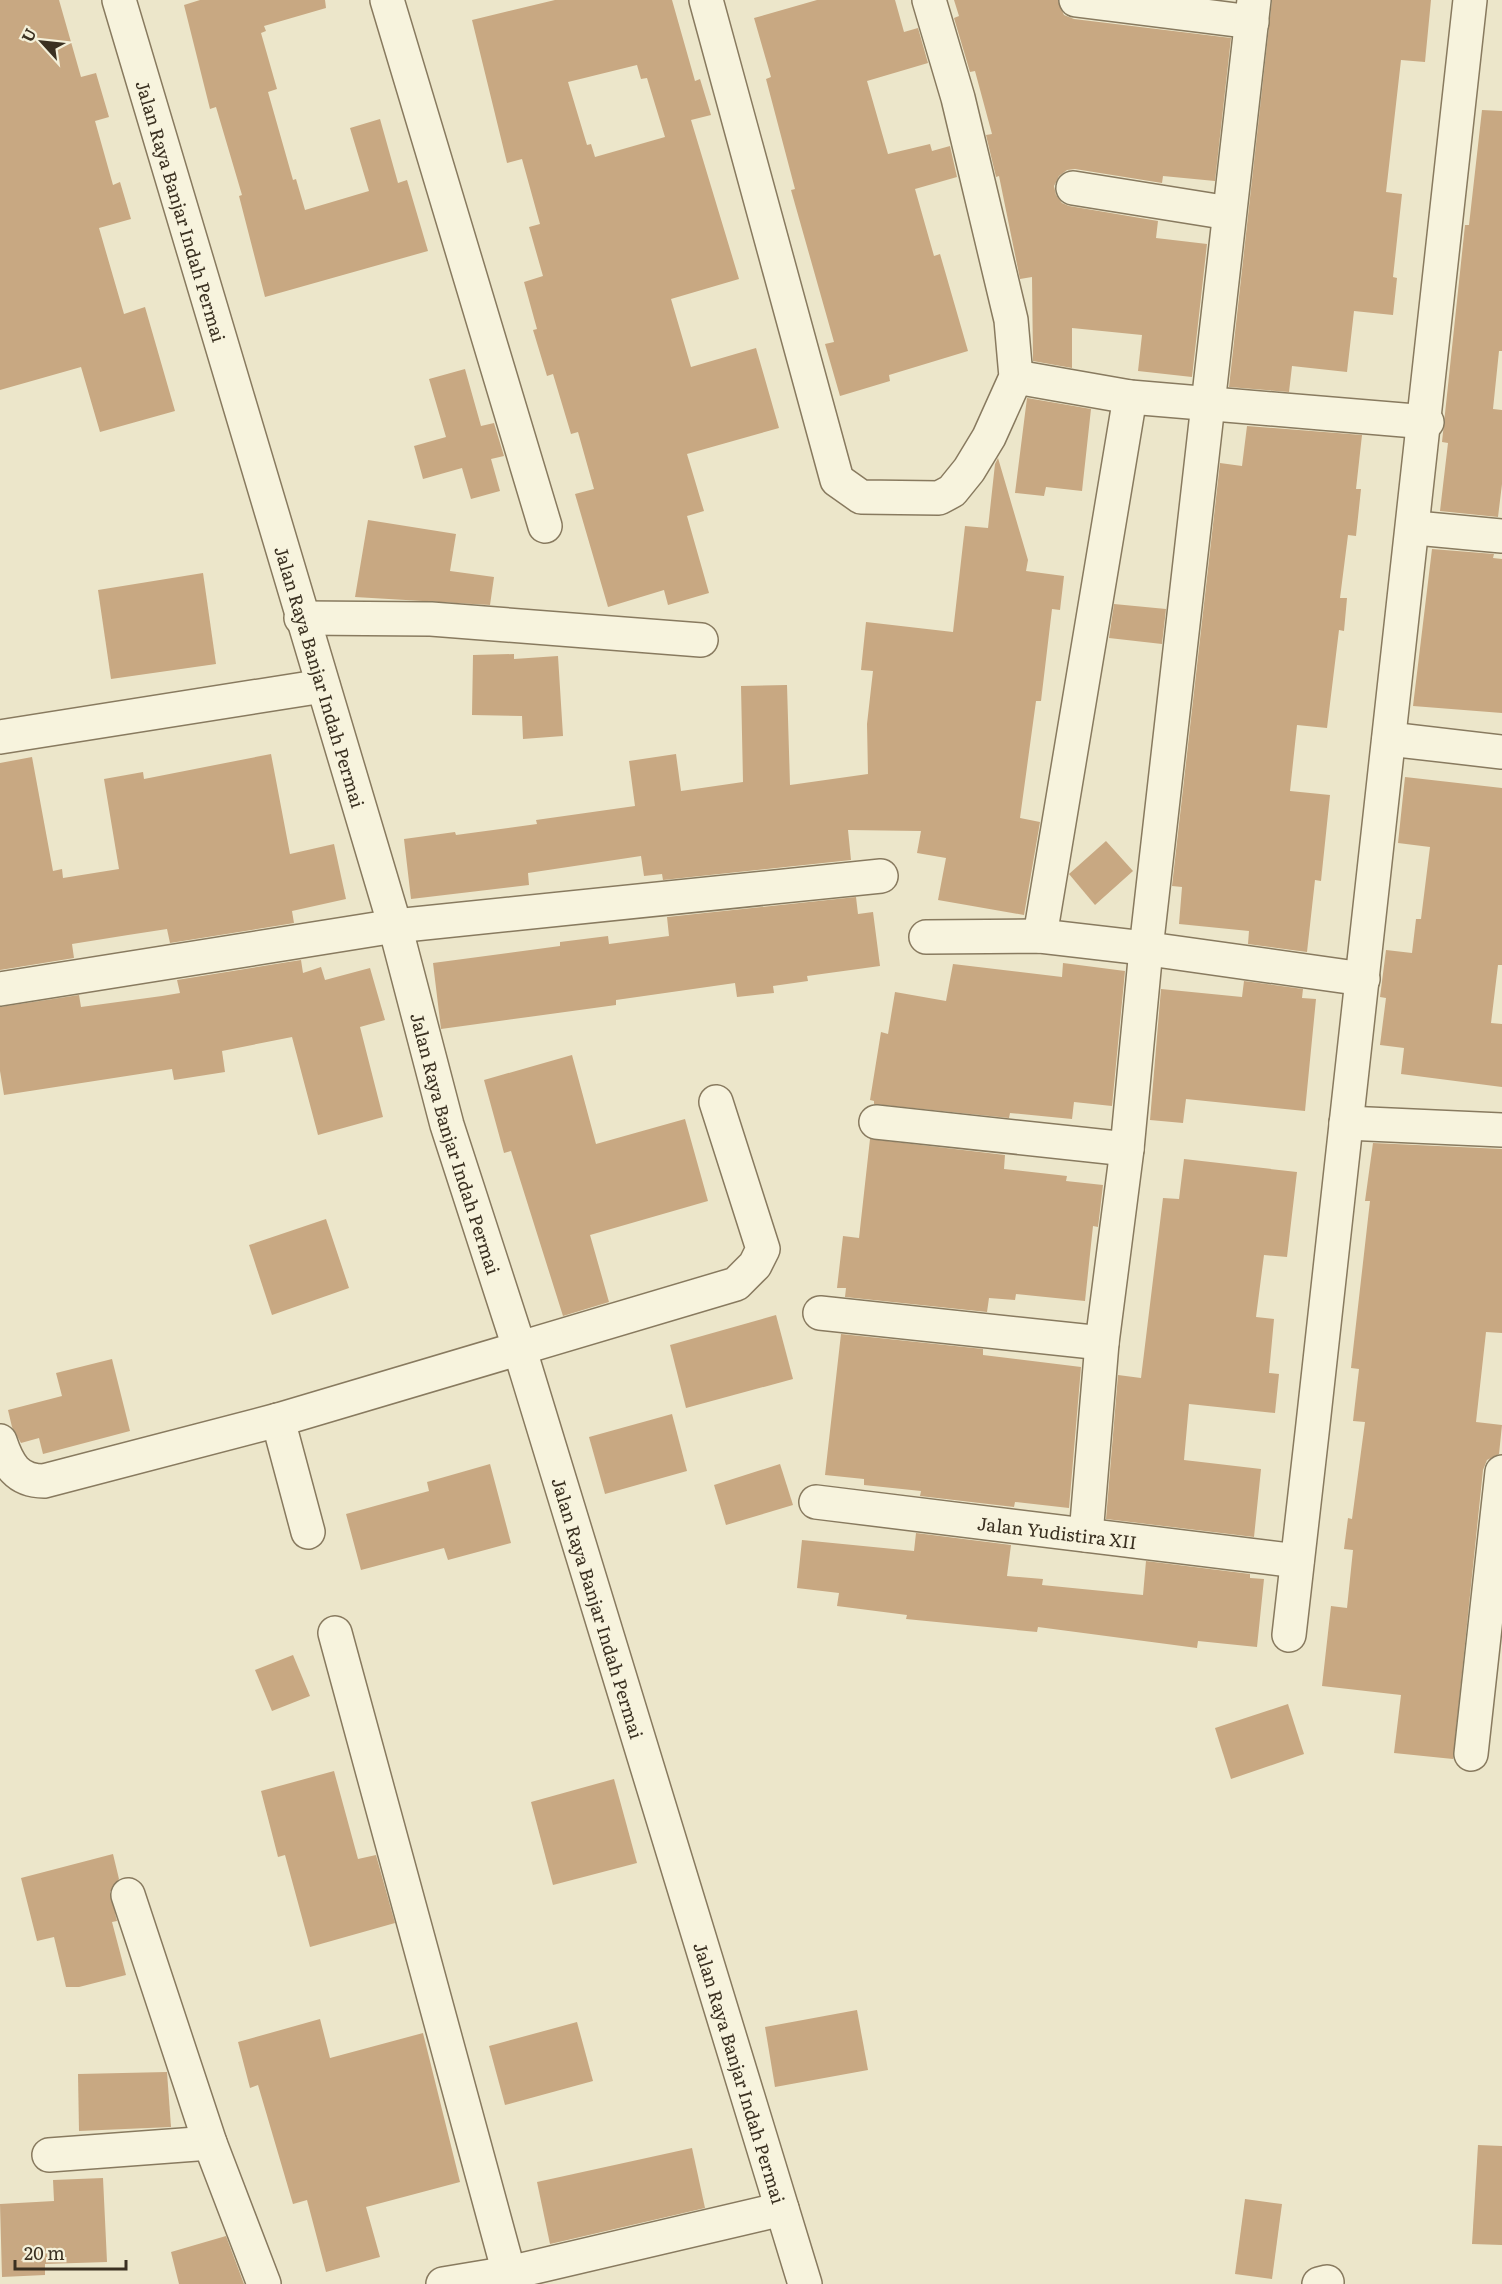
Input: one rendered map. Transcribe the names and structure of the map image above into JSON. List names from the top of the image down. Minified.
{"streets":{"street":["Jalan Raya Banjar Indah Permai","Jalan Yudistira XII"]},"scale_bar":"20 m","north":"top left"}
